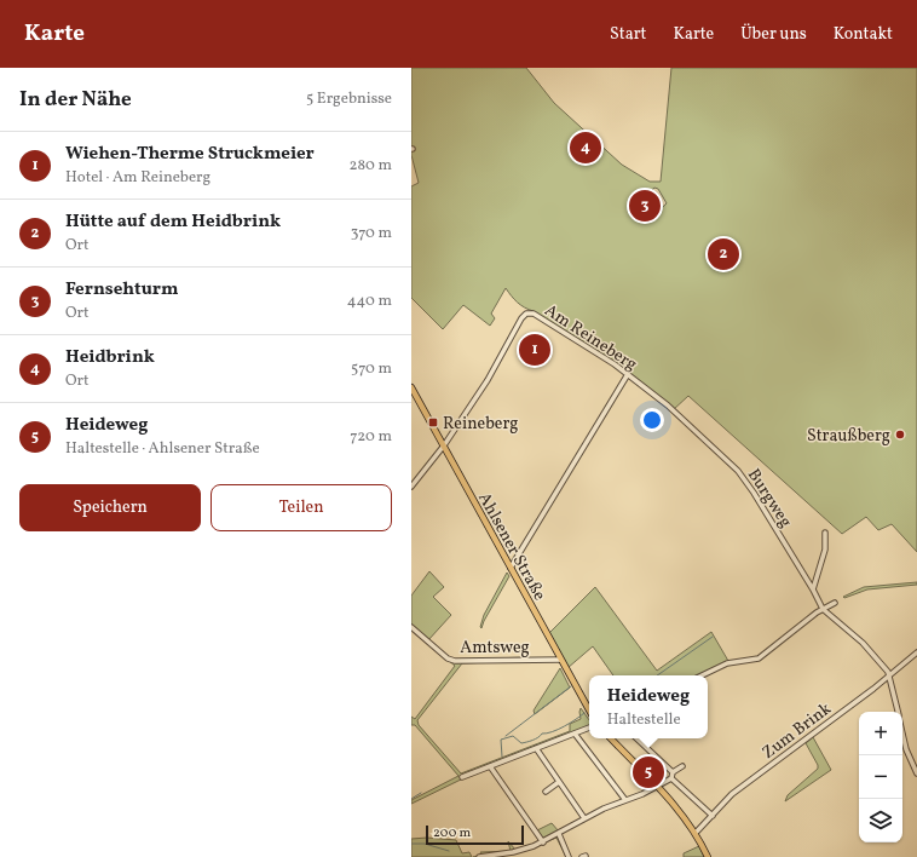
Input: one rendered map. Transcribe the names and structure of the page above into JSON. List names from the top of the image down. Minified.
{"streets":{"main road":["Ahlsener Straße"],"street":["Am Reineberg","Burgweg","Amtsweg","Zum Brink"]},"crossings":[["Am Reineberg","Burgweg"],["Am Reineberg","Ahlsener Straße"],["Burgweg","Zum Brink"],["Ahlsener Straße","Amtsweg"]],"places":{"transit":["Reineberg"],"other":["Straußberg"]},"scale_bar":"200 m","page":{"header":"Karte","nav":["Start","Karte","Über uns","Kontakt"],"heading":["In der Nähe","5 Ergebnisse"],"pins":["4","3","2","1","5"],"list":[{"mark":"1","name":"Wiehen-Therme Struckmeier","note":"Hotel · Am Reineberg","value":"280 m"},{"mark":"2","name":"Hütte auf dem Heidbrink","note":"Ort","value":"370 m"},{"mark":"3","name":"Fernsehturm","note":"Ort","value":"440 m"},{"mark":"4","name":"Heidbrink","note":"Ort","value":"570 m"},{"mark":"5","name":"Heideweg","note":"Haltestelle · Ahlsener Straße","value":"720 m"}],"buttons":["Speichern","Teilen"],"popup":["Heideweg","Haltestelle"],"map_buttons":["+","−"],"scale":"200 m"}}
